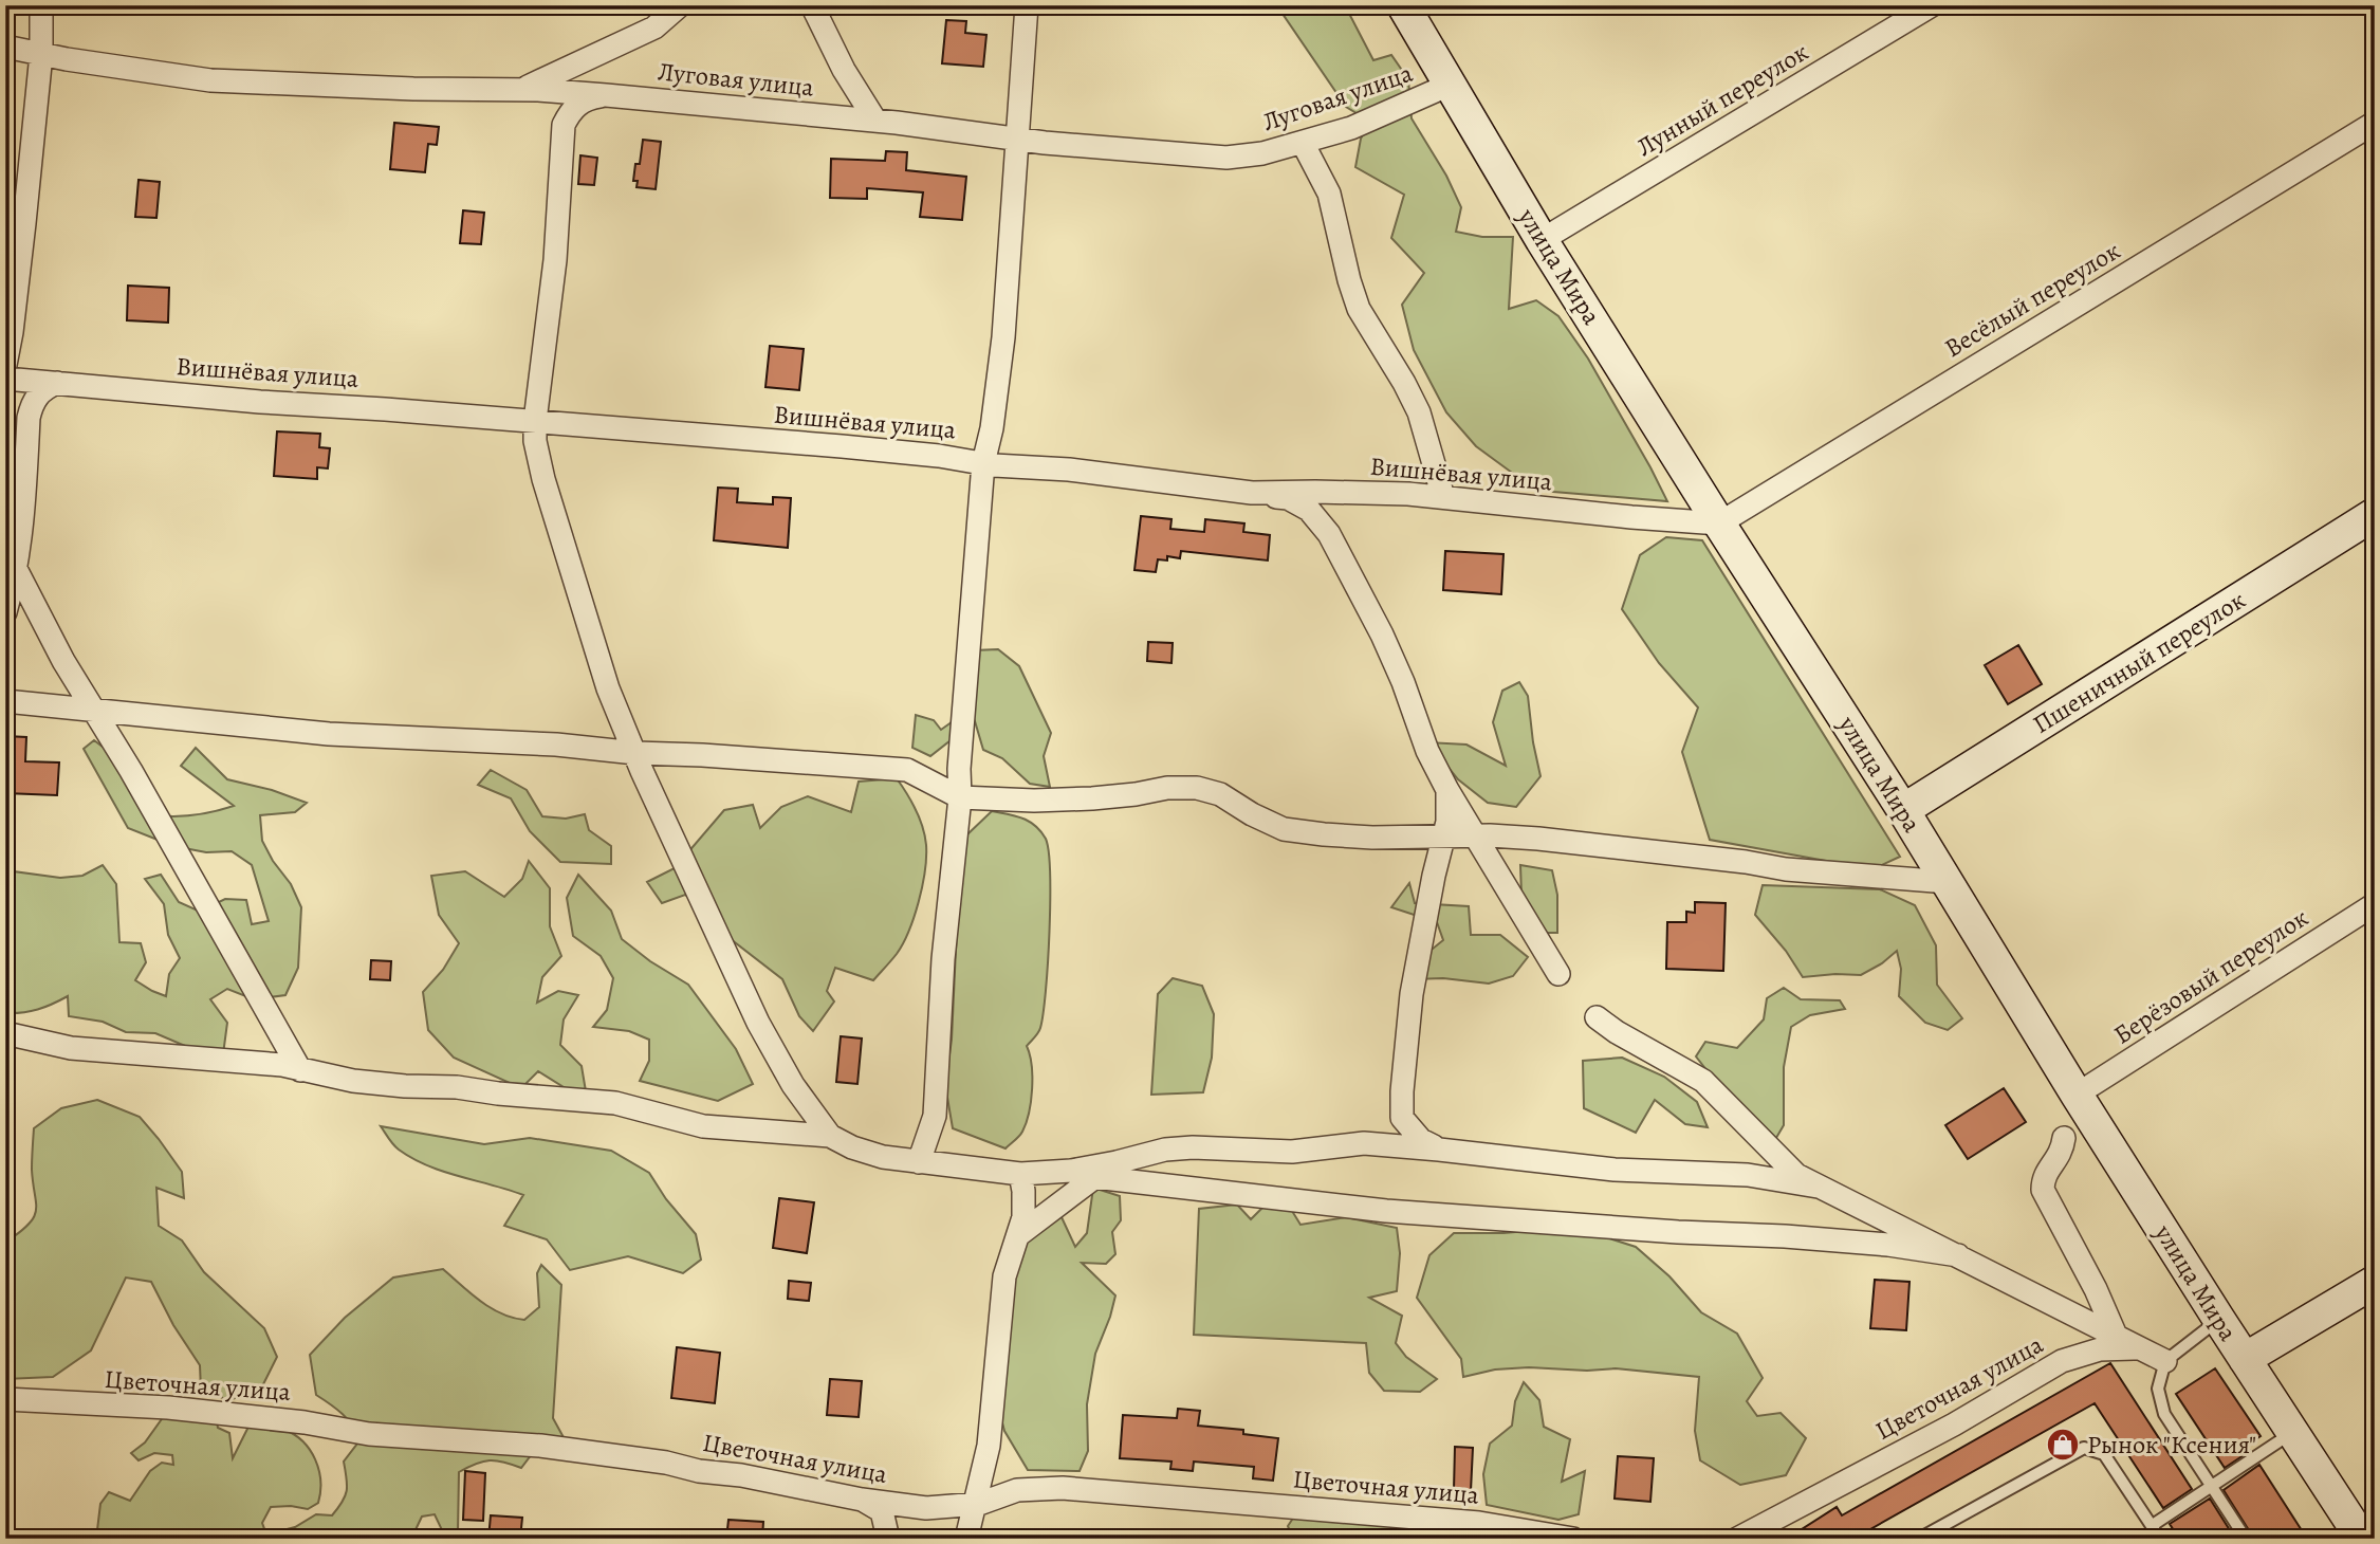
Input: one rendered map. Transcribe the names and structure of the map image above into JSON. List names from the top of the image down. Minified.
{"streets":{"main road":["улица Мира","Пшеничный переулок"],"street":["Луговая улица","Лунный переулок","Весёлый переулок","Вишнёвая улица","Берёзовый переулок","Цветочная улица"]},"crossings":[["Луговая улица","улица Мира"],["Лунный переулок","улица Мира"],["улица Мира","Весёлый переулок"],["улица Мира","Вишнёвая улица"],["улица Мира","Пшеничный переулок"],["улица Мира","Берёзовый переулок"],["Весёлый переулок","Вишнёвая улица"]],"places":{"shop":["Рынок \"Ксения\""]}}
